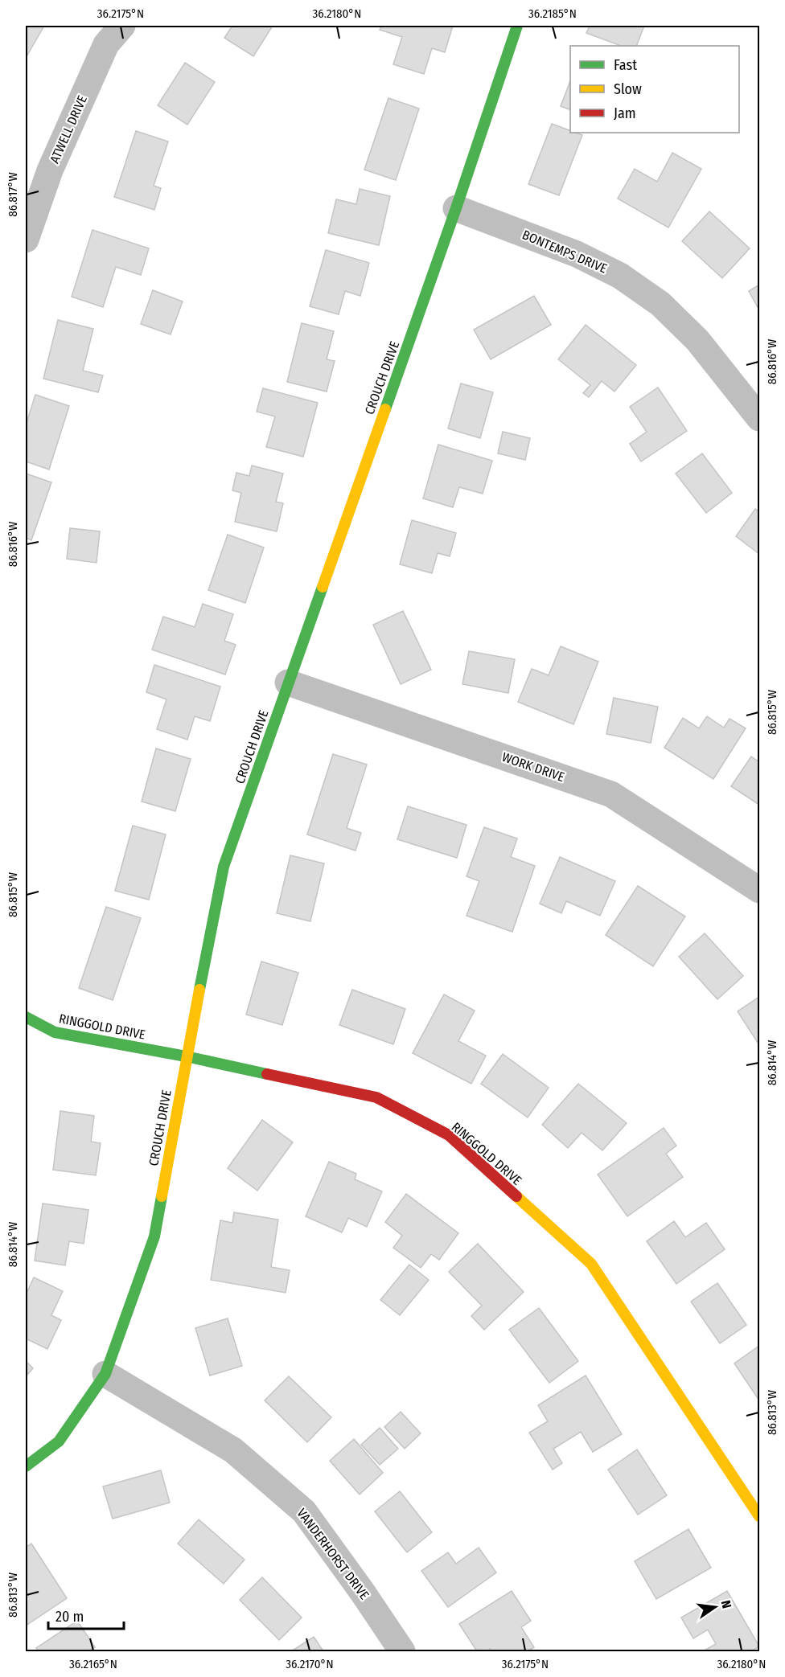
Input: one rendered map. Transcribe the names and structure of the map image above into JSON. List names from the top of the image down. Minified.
{"streets":{"street":["ATWELL DRIVE","BONTEMPS DRIVE","CROUCH DRIVE","WORK DRIVE","RINGGOLD DRIVE","VANDERHORST DRIVE"]},"crossings":[["BONTEMPS DRIVE","CROUCH DRIVE"],["CROUCH DRIVE","WORK DRIVE"],["CROUCH DRIVE","RINGGOLD DRIVE"],["CROUCH DRIVE","VANDERHORST DRIVE"]],"legend":["Fast","Slow","Jam"],"scale_bar":"20 m","north":"right","coordinates":["36.2175°N","36.2180°N","36.2185°N","86.817°W","86.816°W","86.815°W","86.814°W","86.813°W","36.2165°N","36.2170°N"]}
